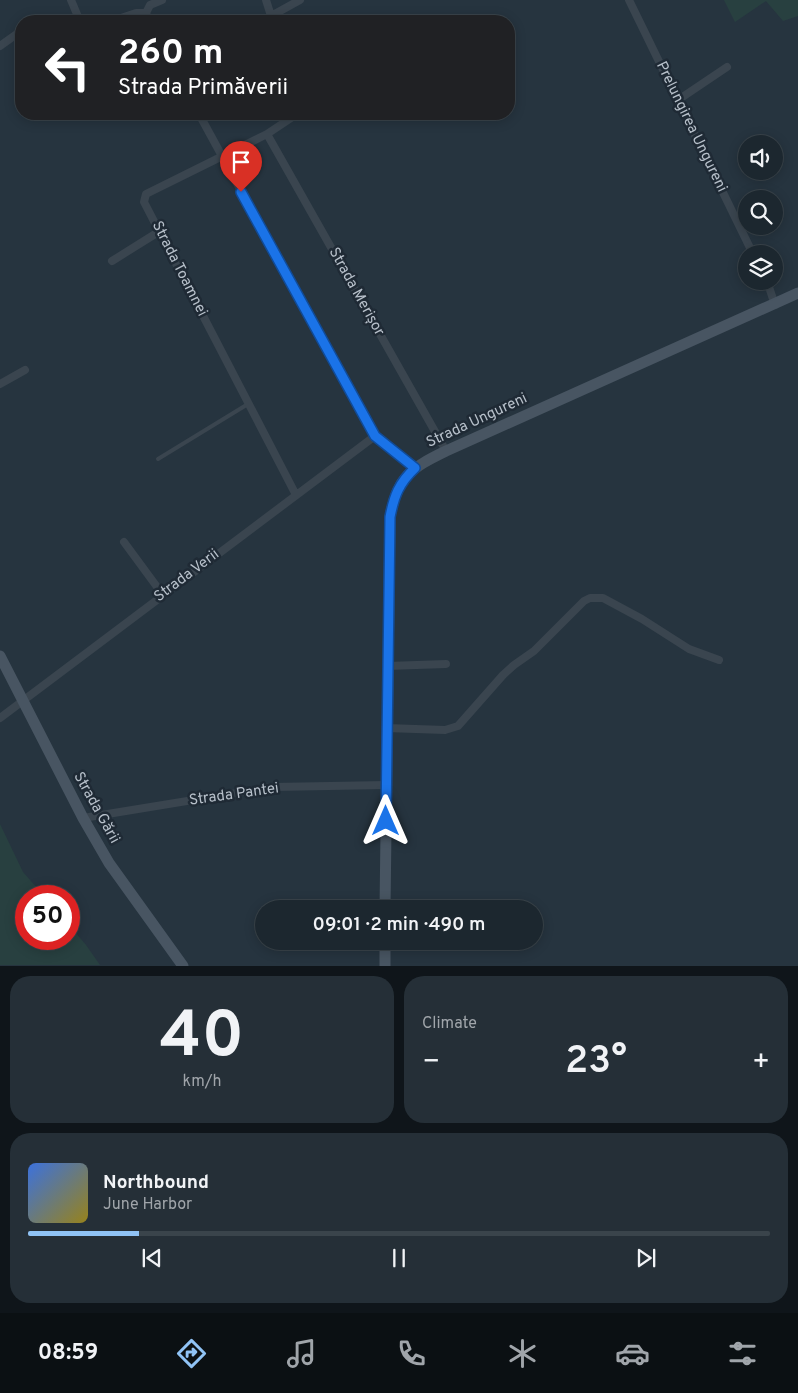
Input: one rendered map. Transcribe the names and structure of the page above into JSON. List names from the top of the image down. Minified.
{"streets":{"main road":["Strada Ungureni","Strada Gării"],"street":["Prelungirea Ungureni","Strada Toamnei","Strada Merișor","Strada Verii","Strada Pantei"]},"crossings":[["Strada Toamnei","Strada Merișor"],["Strada Toamnei","Strada Verii"],["Strada Merișor","Strada Ungureni"],["Strada Ungureni","Strada Pantei"],["Strada Verii","Strada Gării"],["Strada Pantei","Strada Gării"]],"page":{"turn":["260 m","Strada Primăverii"],"limit":"50","trip":"09:01 · 2 min · 490 m","tile":[["40","km/h"],"Climate"],"heat":["−","23°","+"],"song":["Northbound","June Harbor"],"tabs":"08:59"}}
